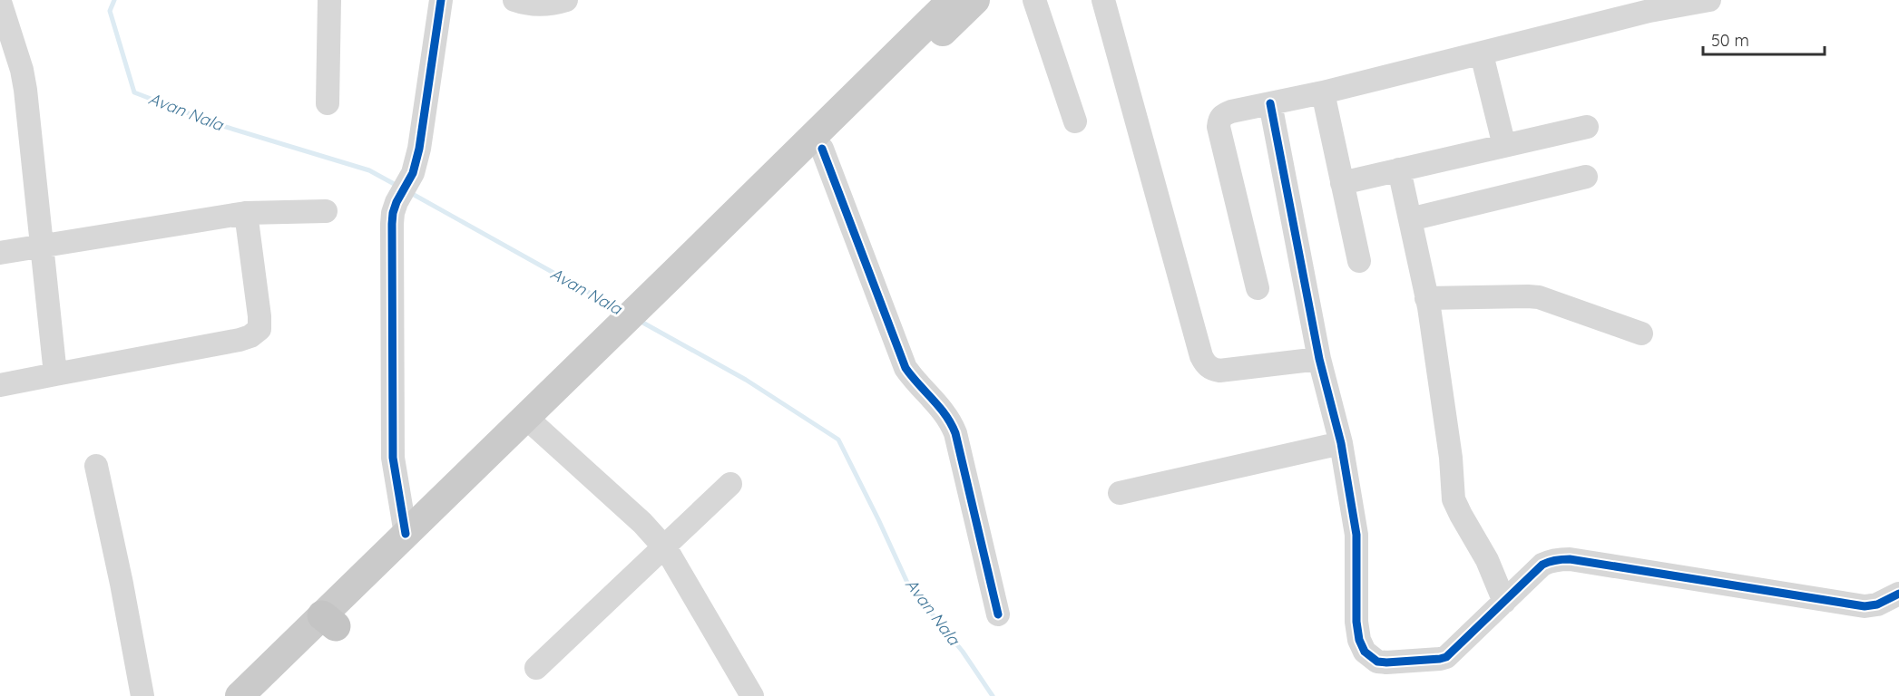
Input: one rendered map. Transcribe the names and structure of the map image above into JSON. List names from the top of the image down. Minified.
{"water":["Avan Nala"],"scale_bar":"50 m"}
